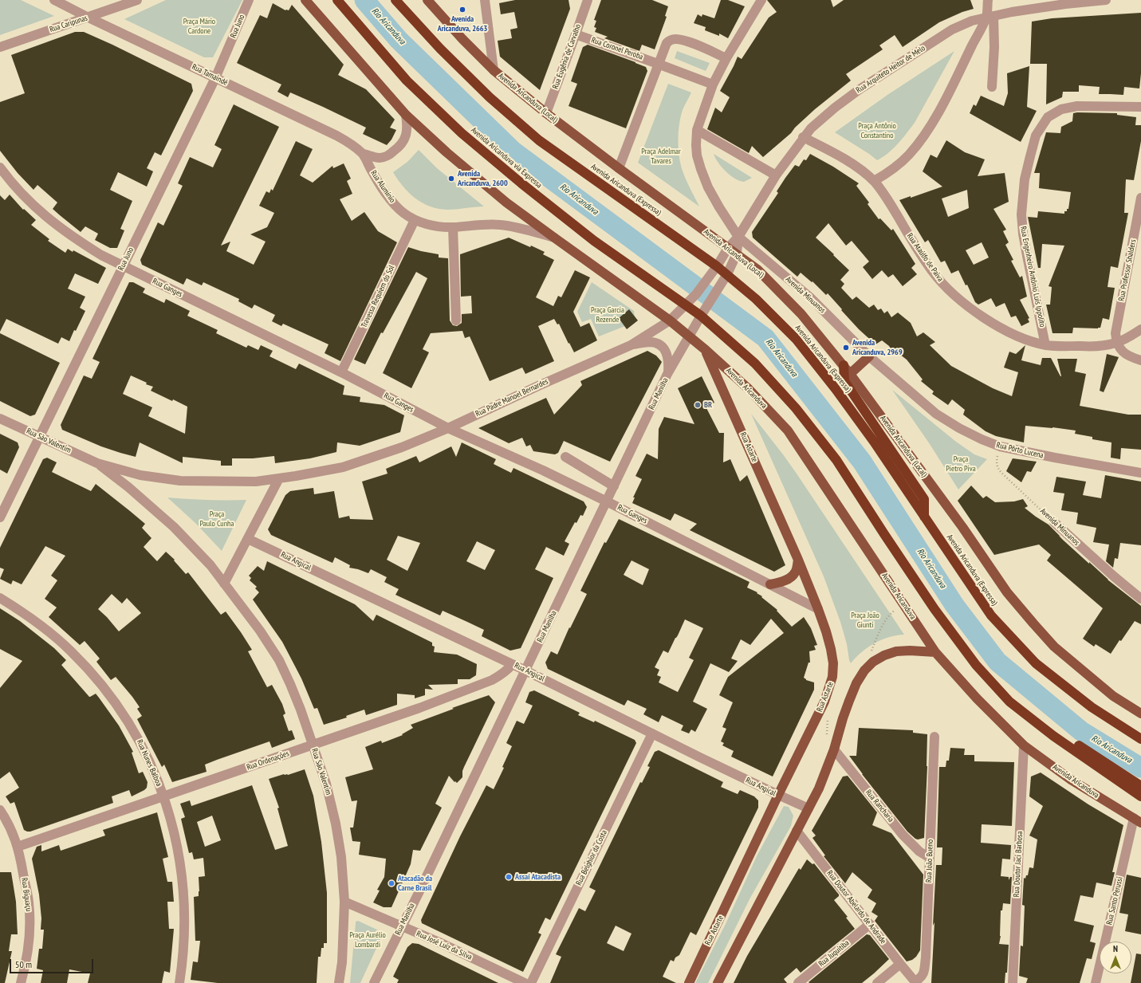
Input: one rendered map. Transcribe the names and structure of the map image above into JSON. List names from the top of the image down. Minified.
{"streets":{"highway":["Avenida Aricanduva via Expressa","Avenida Aricanduva (Expressa)"],"main road":["Avenida Aricanduva (Local)","Avenida Aricanduva","Rua Astarte"],"street":["Rua Caripunas","Rua Juno","Rua Coronel Peroba","Rua Eugênia de Carvalho","Rua Arquiteto Heitor de Melo","Rua Tamaindé","Rua Alumínio","Rua Ataúlfo de Paiva","Rua Professor Shalders","Rua Engenheiro Antônio Luis Ippolito","Rua Ganges","Avenida Minuanos","Travessa Requiem do Sol","Rua Manilha","Rua Padre Manoel Bernardes","Rua São Valentim","Rua Pôrto Lucena","Rua Angical","Rua Ordenações","Rua Nunes Balboa","Rua Rancharia","Rua Belghior da Costa","Rua João Bueno","Rua Doutor Jaci Barbosa","Rua Biguaçu","Rua Santo Perussi","Rua Doutor Abelardo de Andrade","Rua José Luiz da Silva","Rua Juquitiba"]},"crossings":[["Rua Caripunas","Rua Tamaindé"],["Rua Juno","Rua Tamaindé"],["Rua Juno","Rua Ganges"],["Rua Juno","Rua São Valentim"],["Rua Coronel Peroba","Rua Eugênia de Carvalho"],["Rua Eugênia de Carvalho","Avenida Aricanduva (Local)"],["Rua Arquiteto Heitor de Melo","Avenida Aricanduva (Local)"],["Rua Arquiteto Heitor de Melo","Avenida Aricanduva (Expressa)"],["Rua Arquiteto Heitor de Melo","Rua Ataúlfo de Paiva"],["Rua Arquiteto Heitor de Melo","Avenida Minuanos"],["Rua Arquiteto Heitor de Melo","Rua Manilha"],["Rua Arquiteto Heitor de Melo","Rua Padre Manoel Bernardes"],["Rua Tamaindé","Rua Alumínio"],["Avenida Aricanduva via Expressa","Rua Padre Manoel Bernardes"],["Rua Alumínio","Travessa Requiem do Sol"],["Avenida Aricanduva (Expressa)","Rua Manilha"],["Avenida Aricanduva (Expressa)","Rua Padre Manoel Bernardes"],["Rua Ataúlfo de Paiva","Rua Professor Shalders"],["Rua Ataúlfo de Paiva","Rua Engenheiro Antônio Luis Ippolito"],["Rua Ganges","Travessa Requiem do Sol"],["Rua Ganges","Rua Manilha"],["Rua Ganges","Rua Padre Manoel Bernardes"],["Rua Ganges","Rua Astarte"],["Avenida Minuanos","Rua Pôrto Lucena"],["Avenida Aricanduva","Rua Manilha"],["Avenida Aricanduva","Rua Astarte"],["Avenida Aricanduva","Rua Doutor Jaci Barbosa"],["Avenida Aricanduva","Rua Santo Perussi"],["Rua Manilha","Rua Angical"],["Rua Manilha","Rua José Luiz da Silva"],["Rua São Valentim","Rua Ordenações"],["Rua São Valentim","Rua José Luiz da Silva"],["Rua Astarte","Rua Angical"],["Rua Angical","Rua Ordenações"],["Rua Angical","Rua Belghior da Costa"],["Rua Ordenações","Rua Nunes Balboa"],["Rua Ordenações","Rua Biguaçu"],["Rua Rancharia","Rua João Bueno"],["Rua João Bueno","Rua Doutor Abelardo de Andrade"],["Rua Doutor Abelardo de Andrade","Rua Juquitiba"]],"water":["Rio Aricanduva"],"parks":["Praça Mário Cardone","Praça Antônio Constantino","Praça Adelmar Tavares","Praça Garcia Rezende","Praça Pietro Piva","Praça Paulo Cunha","Praça João Giunti","Praça Aurélio Lombardi"],"places":["Avenida Aricanduva, 2663","Avenida Aricanduva, 2600","Avenida Aricanduva, 2969","BR","Assaí Atacadista","Atacadão da Carne Brasil"],"scale_bar":"50 m","north":"top"}
